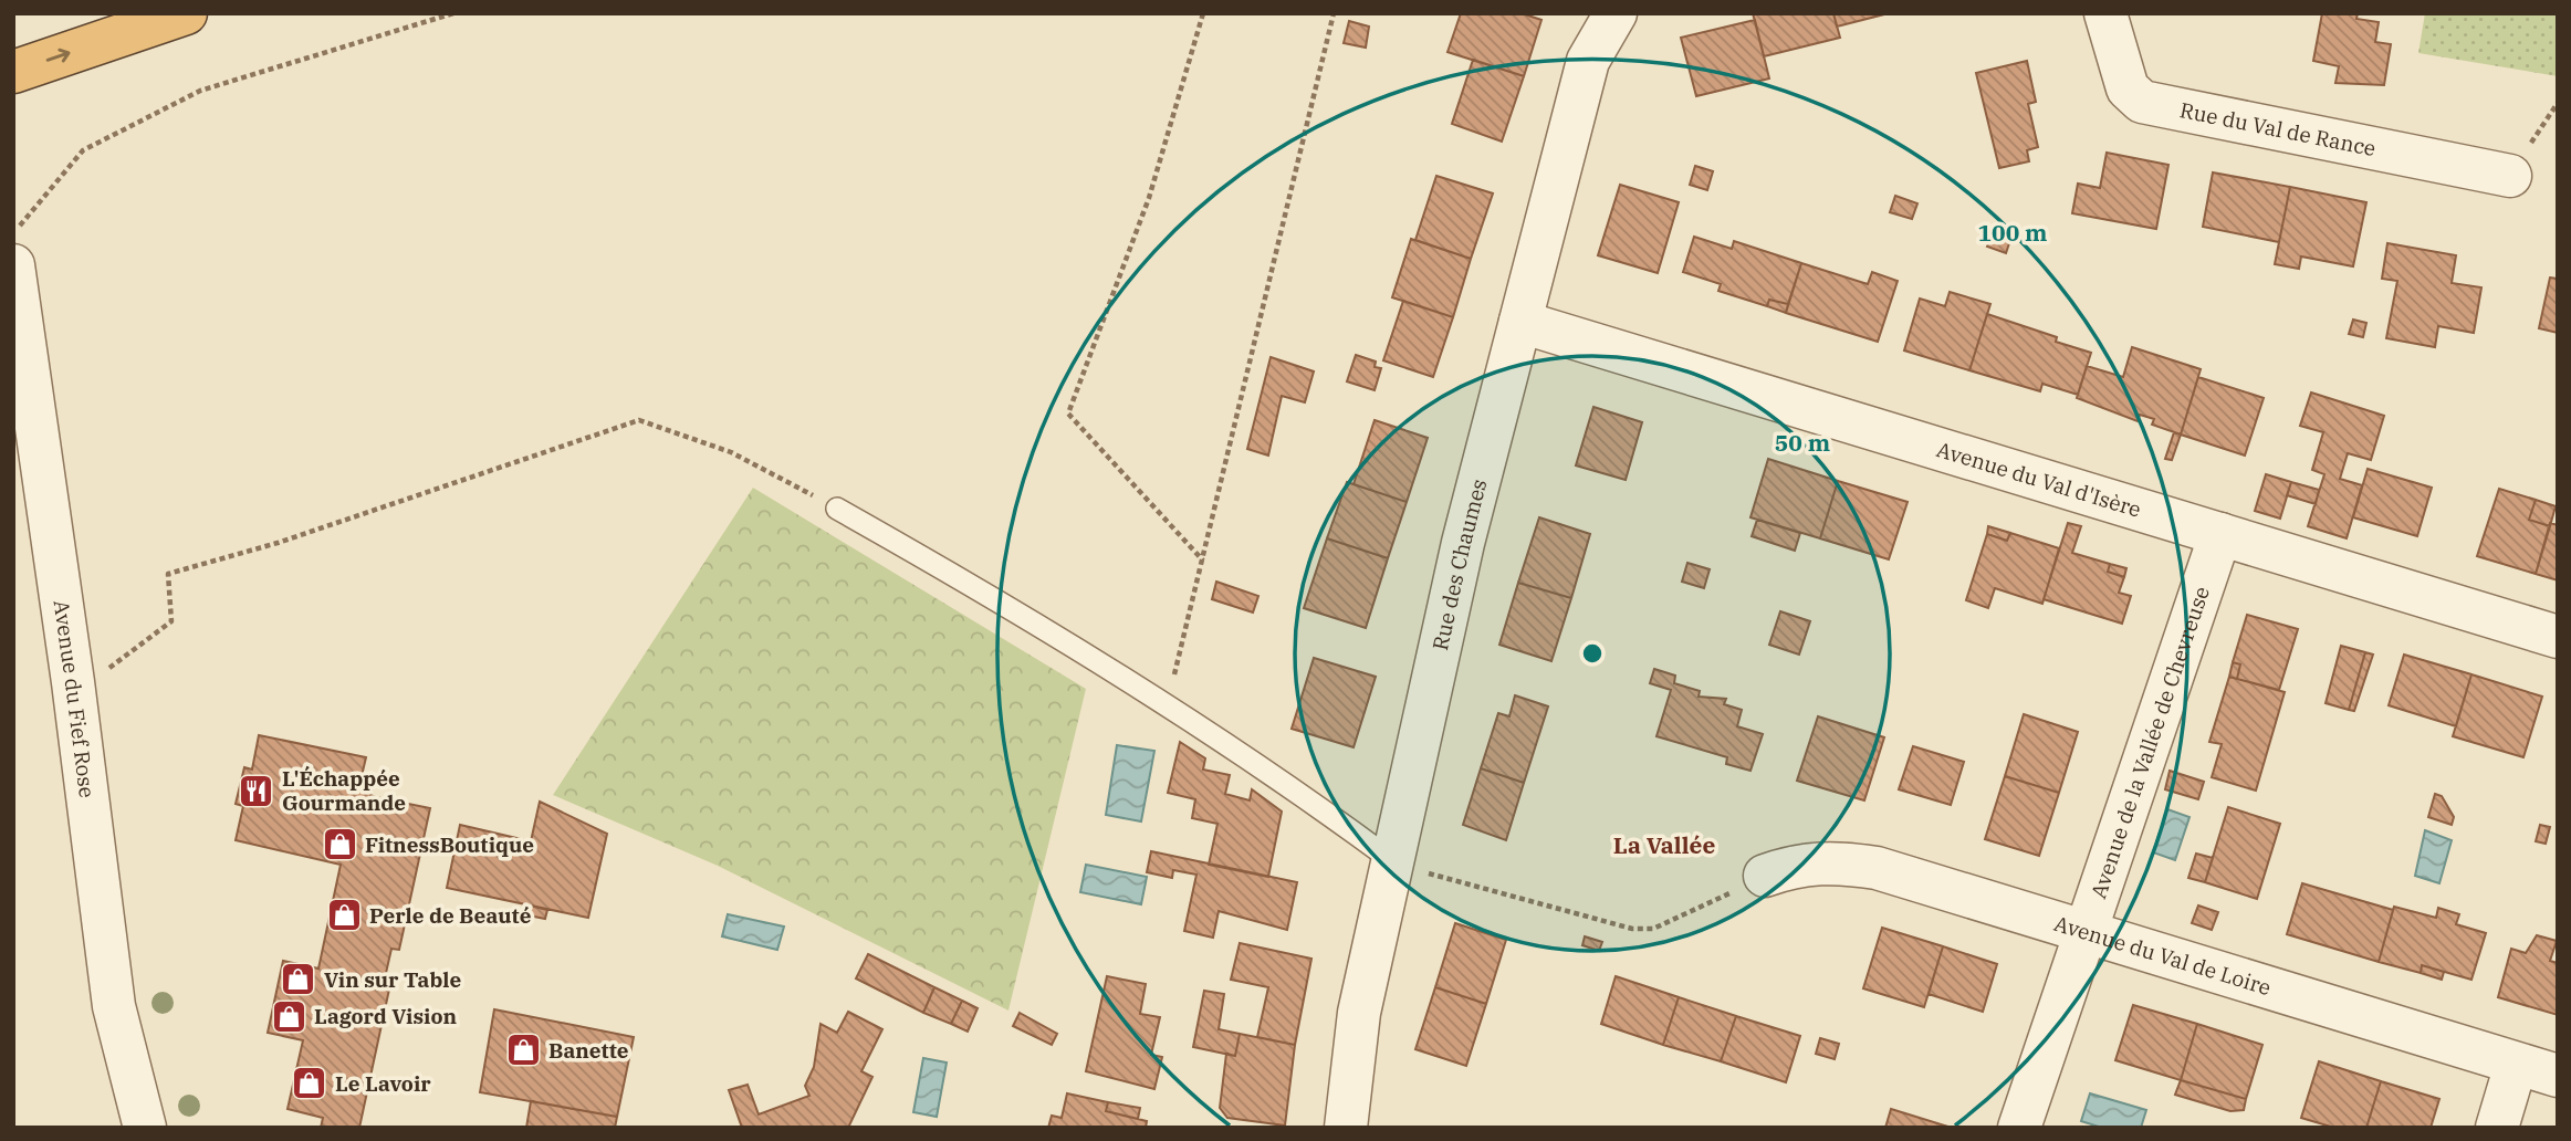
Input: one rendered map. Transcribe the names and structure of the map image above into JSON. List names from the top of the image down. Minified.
{"streets":{"street":["Rue du Val de Rance","Avenue du Val d'Isère","Rue des Chaumes","Avenue du Fief Rose","Avenue de la Vallée de Chevreuse","Avenue du Val de Loire"]},"crossings":[["Avenue du Val d'Isère","Rue des Chaumes"],["Avenue du Val d'Isère","Avenue de la Vallée de Chevreuse"],["Avenue de la Vallée de Chevreuse","Avenue du Val de Loire"]],"districts":["La Vallée"],"places":{"restaurant":["L'Échappée Gourmande"],"shop":["FitnessBoutique","Perle de Beauté","Vin sur Table","Lagord Vision","Banette","Le Lavoir"]},"rings":["100 m","50 m"]}
